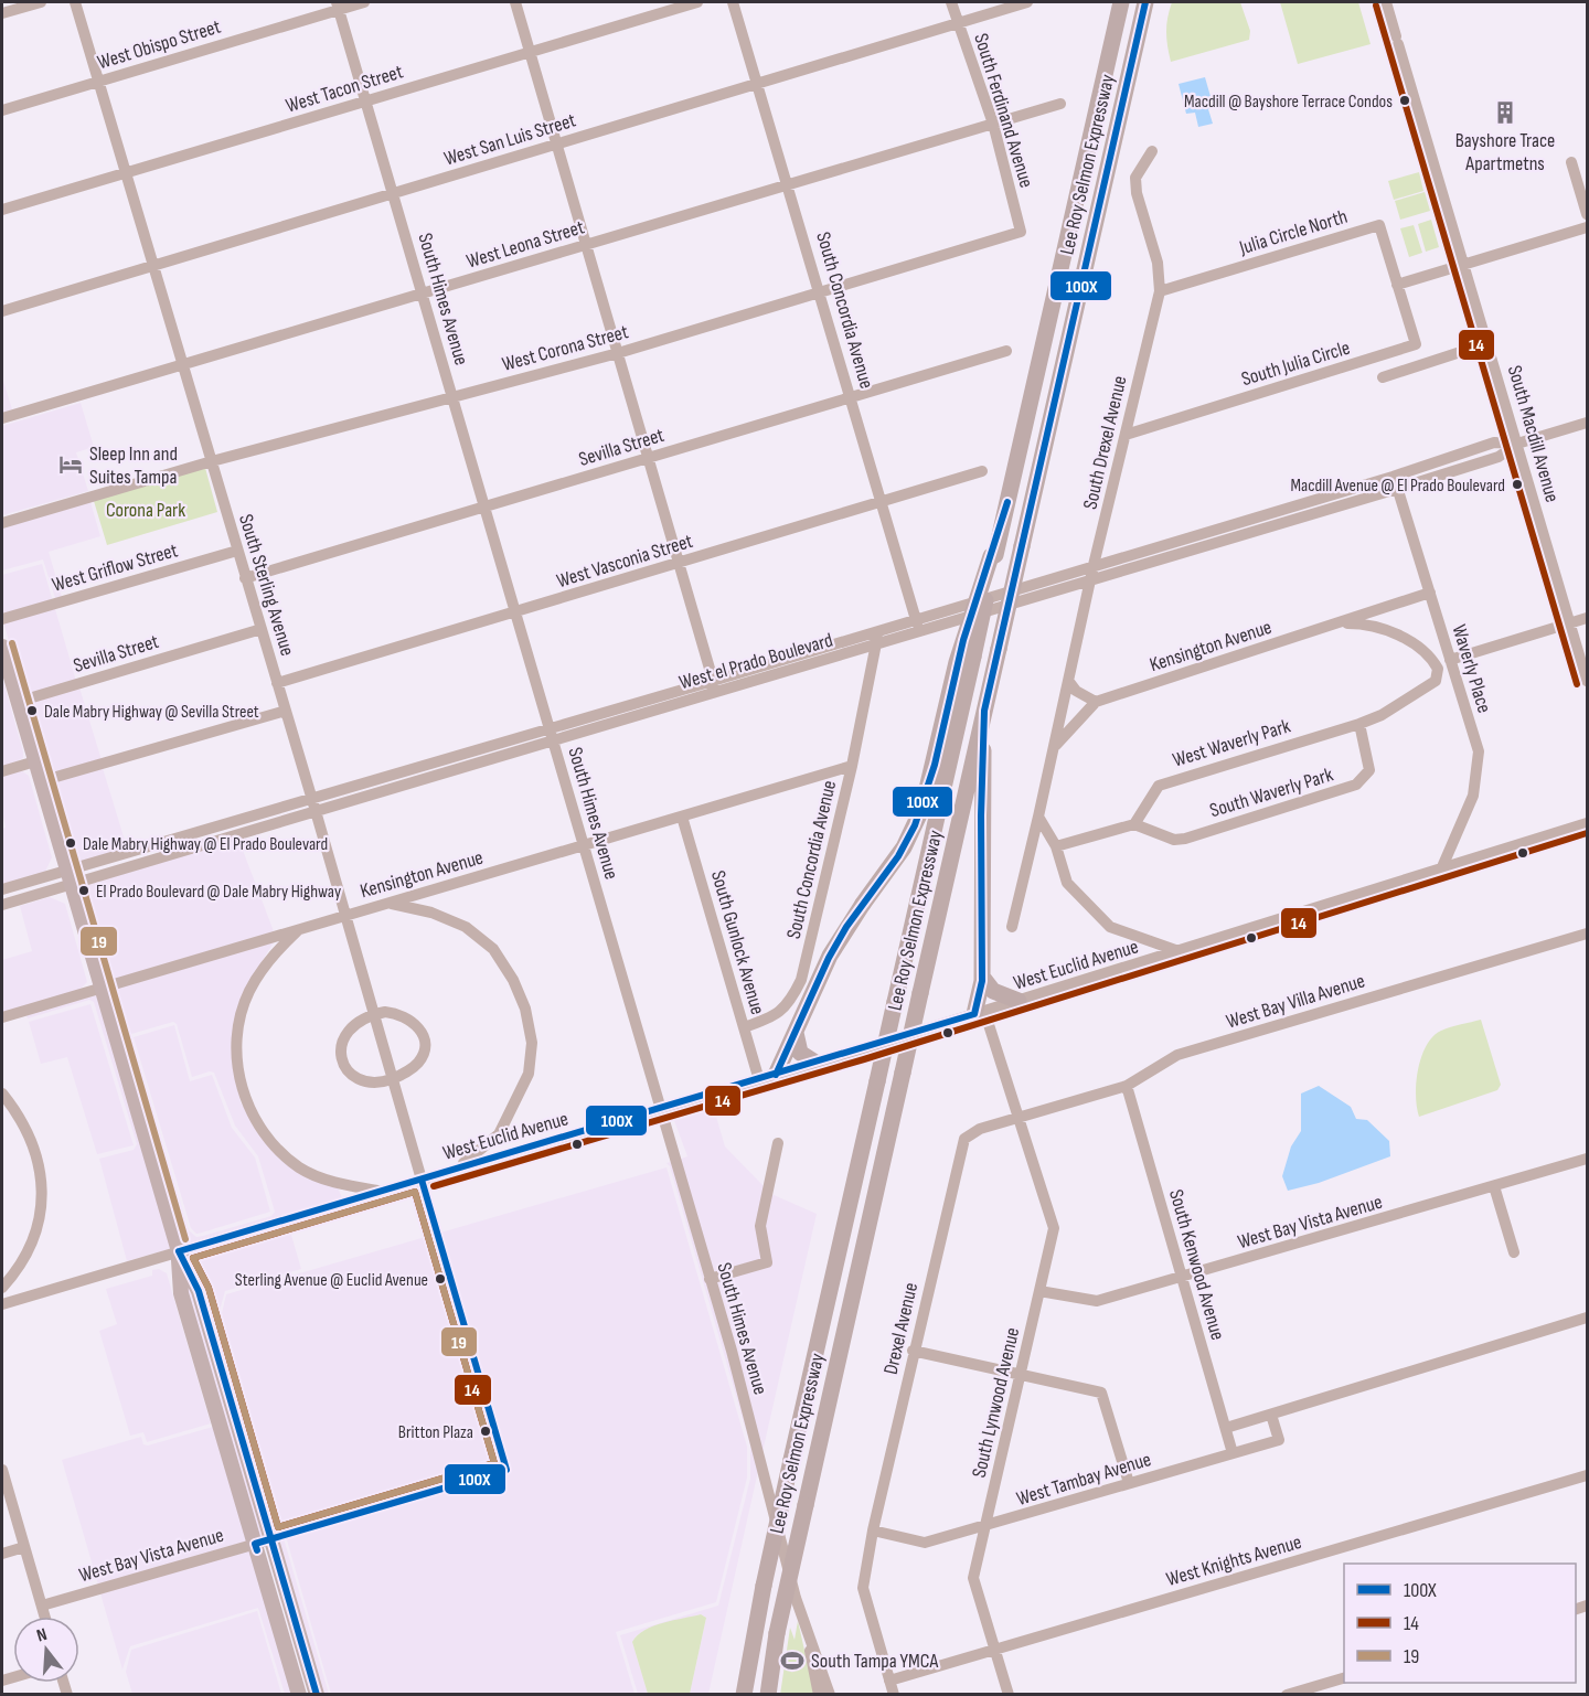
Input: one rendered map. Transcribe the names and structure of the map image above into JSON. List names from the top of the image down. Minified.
{"streets":{"highway":["Lee Roy Selmon Expressway"],"street":["West Obispo Street","West Tacon Street","South Ferdinand Avenue","West San Luis Street","Julia Circle North","West Leona Street","South Himes Avenue","South Concordia Avenue","West Corona Street","South Julia Circle","South Macdill Avenue","South Drexel Avenue","Sevilla Street","West Vasconia Street","West Griflow Street","South Sterling Avenue","Kensington Avenue","West el Prado Boulevard","Waverly Place","West Waverly Park","South Waverly Park","South Gunlock Avenue","West Euclid Avenue","West Bay Villa Avenue","West Bay Vista Avenue","South Kenwood Avenue","Drexel Avenue","South Lynwood Avenue","West Tambay Avenue","West Knights Avenue"]},"crossings":[["West Obispo Street","South Himes Avenue"],["West Obispo Street","South Sterling Avenue"],["West Tacon Street","South Himes Avenue"],["West Tacon Street","South Sterling Avenue"],["South Ferdinand Avenue","West San Luis Street"],["South Ferdinand Avenue","West Leona Street"],["South Ferdinand Avenue","West Corona Street"],["West San Luis Street","South Himes Avenue"],["West San Luis Street","South Concordia Avenue"],["West San Luis Street","South Sterling Avenue"],["Julia Circle North","South Julia Circle"],["Julia Circle North","South Drexel Avenue"],["West Leona Street","South Himes Avenue"],["West Leona Street","South Concordia Avenue"],["West Leona Street","South Sterling Avenue"],["South Himes Avenue","West Corona Street"],["South Himes Avenue","Sevilla Street"],["South Himes Avenue","West Vasconia Street"],["South Himes Avenue","Kensington Avenue"],["South Himes Avenue","West el Prado Boulevard"],["South Himes Avenue","West Euclid Avenue"],["South Concordia Avenue","West Corona Street"],["South Concordia Avenue","Sevilla Street"],["South Concordia Avenue","West Vasconia Street"],["South Concordia Avenue","Kensington Avenue"],["South Concordia Avenue","West el Prado Boulevard"],["South Concordia Avenue","South Gunlock Avenue"],["West Corona Street","South Sterling Avenue"],["South Julia Circle","South Drexel Avenue"],["South Macdill Avenue","West el Prado Boulevard"],["South Drexel Avenue","Kensington Avenue"],["South Drexel Avenue","West el Prado Boulevard"],["Sevilla Street","South Sterling Avenue"],["West Vasconia Street","South Sterling Avenue"],["West Griflow Street","South Sterling Avenue"],["South Sterling Avenue","Kensington Avenue"],["South Sterling Avenue","West el Prado Boulevard"],["South Sterling Avenue","West Euclid Avenue"],["Kensington Avenue","Waverly Place"],["Kensington Avenue","West Waverly Park"],["Kensington Avenue","South Gunlock Avenue"],["West el Prado Boulevard","Waverly Place"],["Waverly Place","West Euclid Avenue"],["West Waverly Park","South Waverly Park"],["South Gunlock Avenue","West Euclid Avenue"],["West Bay Villa Avenue","South Kenwood Avenue"],["West Bay Villa Avenue","Drexel Avenue"],["West Bay Villa Avenue","South Lynwood Avenue"],["West Bay Vista Avenue","South Kenwood Avenue"],["West Bay Vista Avenue","South Lynwood Avenue"],["South Kenwood Avenue","West Tambay Avenue"],["Drexel Avenue","South Lynwood Avenue"],["Drexel Avenue","West Tambay Avenue"],["Drexel Avenue","West Knights Avenue"],["South Lynwood Avenue","West Tambay Avenue"],["South Lynwood Avenue","West Knights Avenue"]],"parks":["Corona Park"],"places":{"other":["Macdill @ Bayshore Terrace Condos","Macdill Avenue @ El Prado Boulevard","Dale Mabry Highway @ Sevilla Street","Dale Mabry Highway @ El Prado Boulevard","El Prado Boulevard @ Dale Mabry Highway","Sterling Avenue @ Euclid Avenue","Britton Plaza"],"building":["Bayshore Trace Apartmetns"],"hotel":["Sleep Inn and Suites Tampa"],"sports":["South Tampa YMCA"]},"lines":["transit line 100X","transit line 14","transit line 19"],"legend":["100X","14","19"],"north":"top"}
